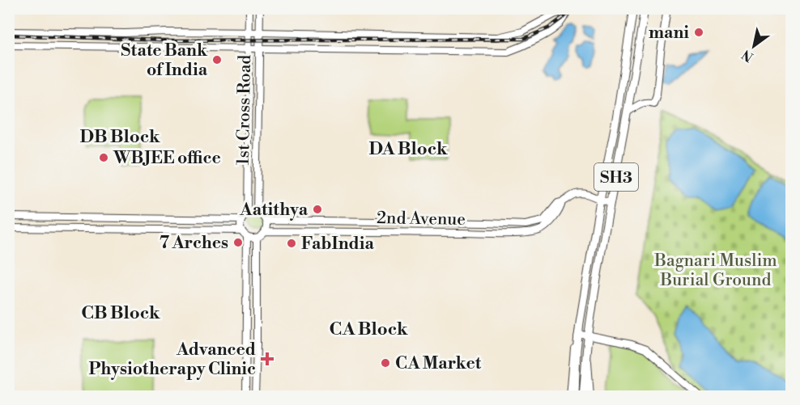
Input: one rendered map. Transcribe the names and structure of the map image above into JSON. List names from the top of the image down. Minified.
{"streets":{"main road":["SH3"],"street":["1st Cross Road","2nd Avenue"]},"crossings":[["1st Cross Road","2nd Avenue"],["SH3","2nd Avenue"]],"districts":["DB Block","DA Block","CB Block","CA Block"],"parks":["Bagnari Muslim Burial Ground"],"places":{"other":["mani","State Bank of India","WBJEE office","Aatithya","7 Arches","FabIndia","CA Market"],"health":["Advanced Physiotherapy Clinic"]},"north":"bottom left"}
